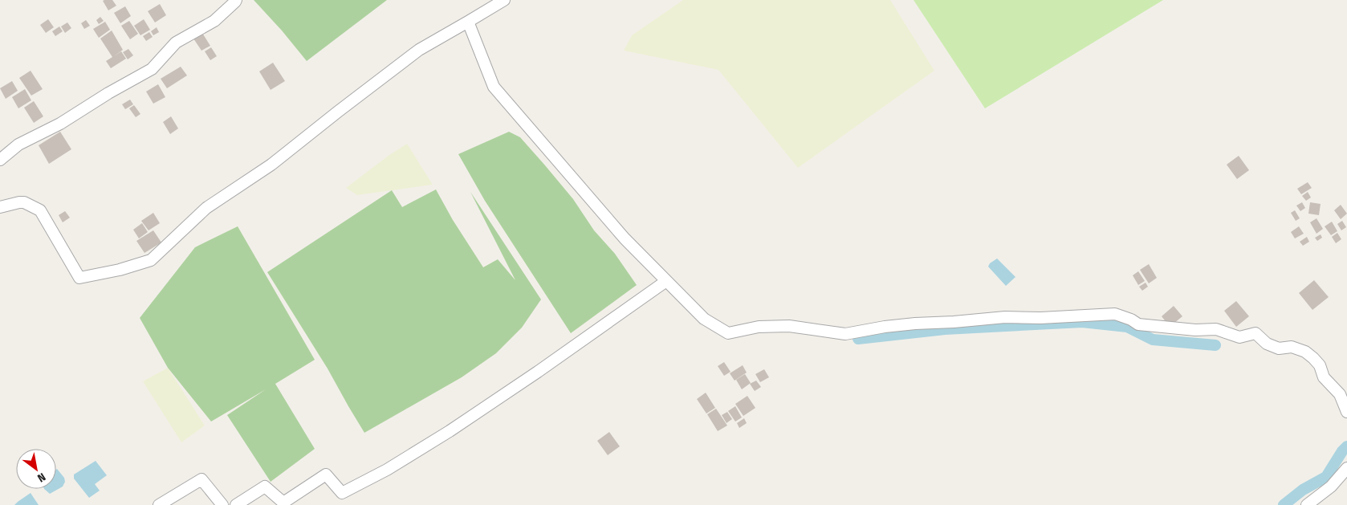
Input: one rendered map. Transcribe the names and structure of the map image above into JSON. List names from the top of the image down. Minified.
{"north":"bottom right"}
